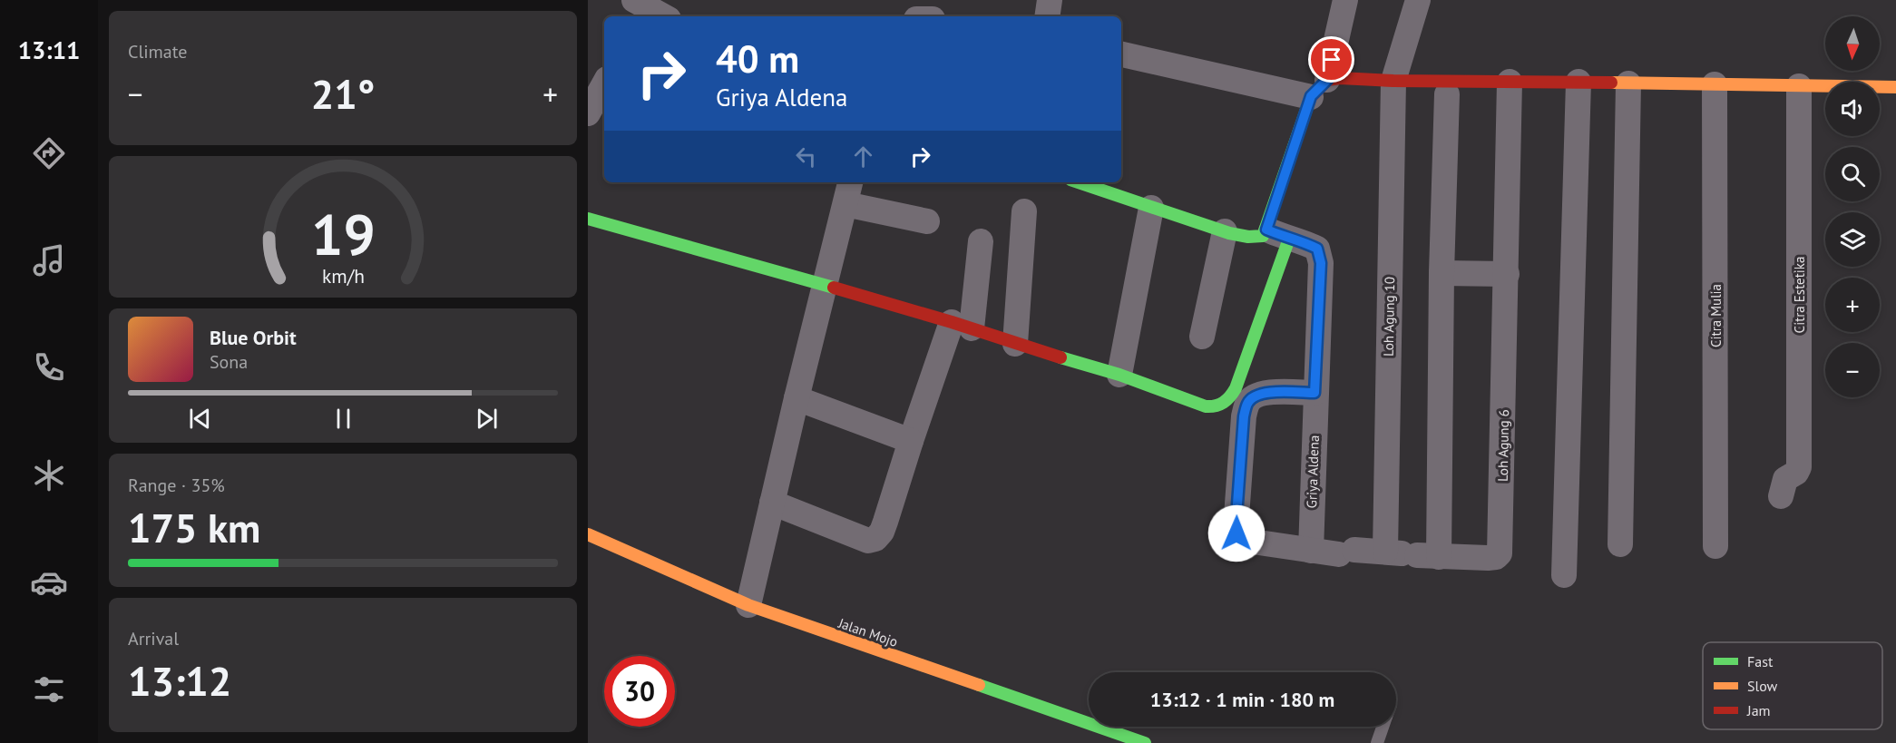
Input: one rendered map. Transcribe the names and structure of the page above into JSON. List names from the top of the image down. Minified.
{"streets":{"street":["Citra Estetika","Citra Mulia","Loh Agung 10","Loh Agung 6","Griya Aldena","Jalan Mojo"]},"crossings":[["Loh Agung 10","Loh Agung 6"]],"legend":["Fast","Slow","Jam"],"north":"bottom","page":{"tabs":"13:11","tile":["Climate",["Range · 35%","175 km"],["Arrival","13:12"]],"map_buttons":["+","−"],"turn":["40 m","Griya Aldena"],"heat":["−","21°","+"],"song":["Blue Orbit","Sona"],"limit":"30","trip":"13:12 · 1 min · 180 m","gauge":["19","km/h"]}}
